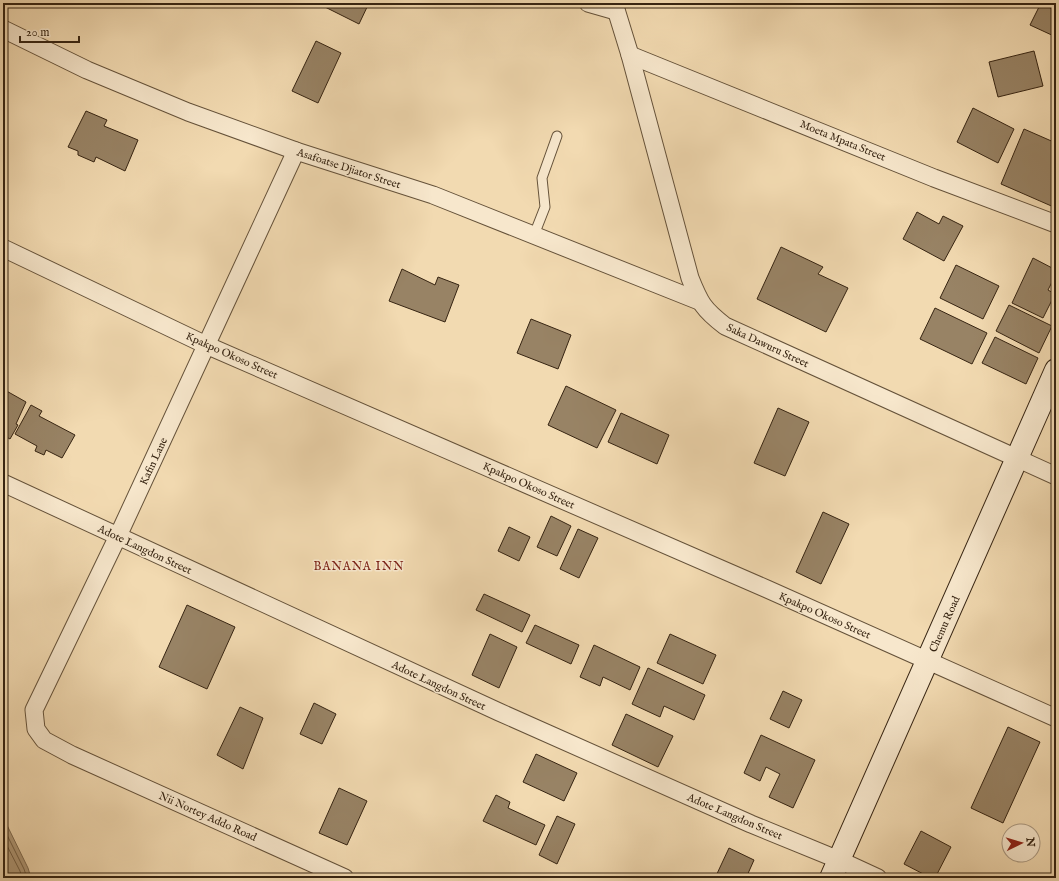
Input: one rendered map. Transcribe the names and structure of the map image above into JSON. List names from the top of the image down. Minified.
{"streets":{"street":["Moeta Mpata Street","Asafoatse Djiator Street","Saka Dawuru Street","Kpakpo Okoso Street","Kafin Lane","Adote Langdon Street","Chemu Road","Nii Nortey Addo Road"]},"crossings":[["Moeta Mpata Street","Saka Dawuru Street"],["Asafoatse Djiator Street","Saka Dawuru Street"],["Asafoatse Djiator Street","Kafin Lane"],["Saka Dawuru Street","Chemu Road"],["Kpakpo Okoso Street","Kafin Lane"],["Kpakpo Okoso Street","Chemu Road"],["Kafin Lane","Adote Langdon Street"],["Kafin Lane","Nii Nortey Addo Road"],["Adote Langdon Street","Chemu Road"]],"districts":["BANANA INN"],"scale_bar":"20 m","north":"right"}
